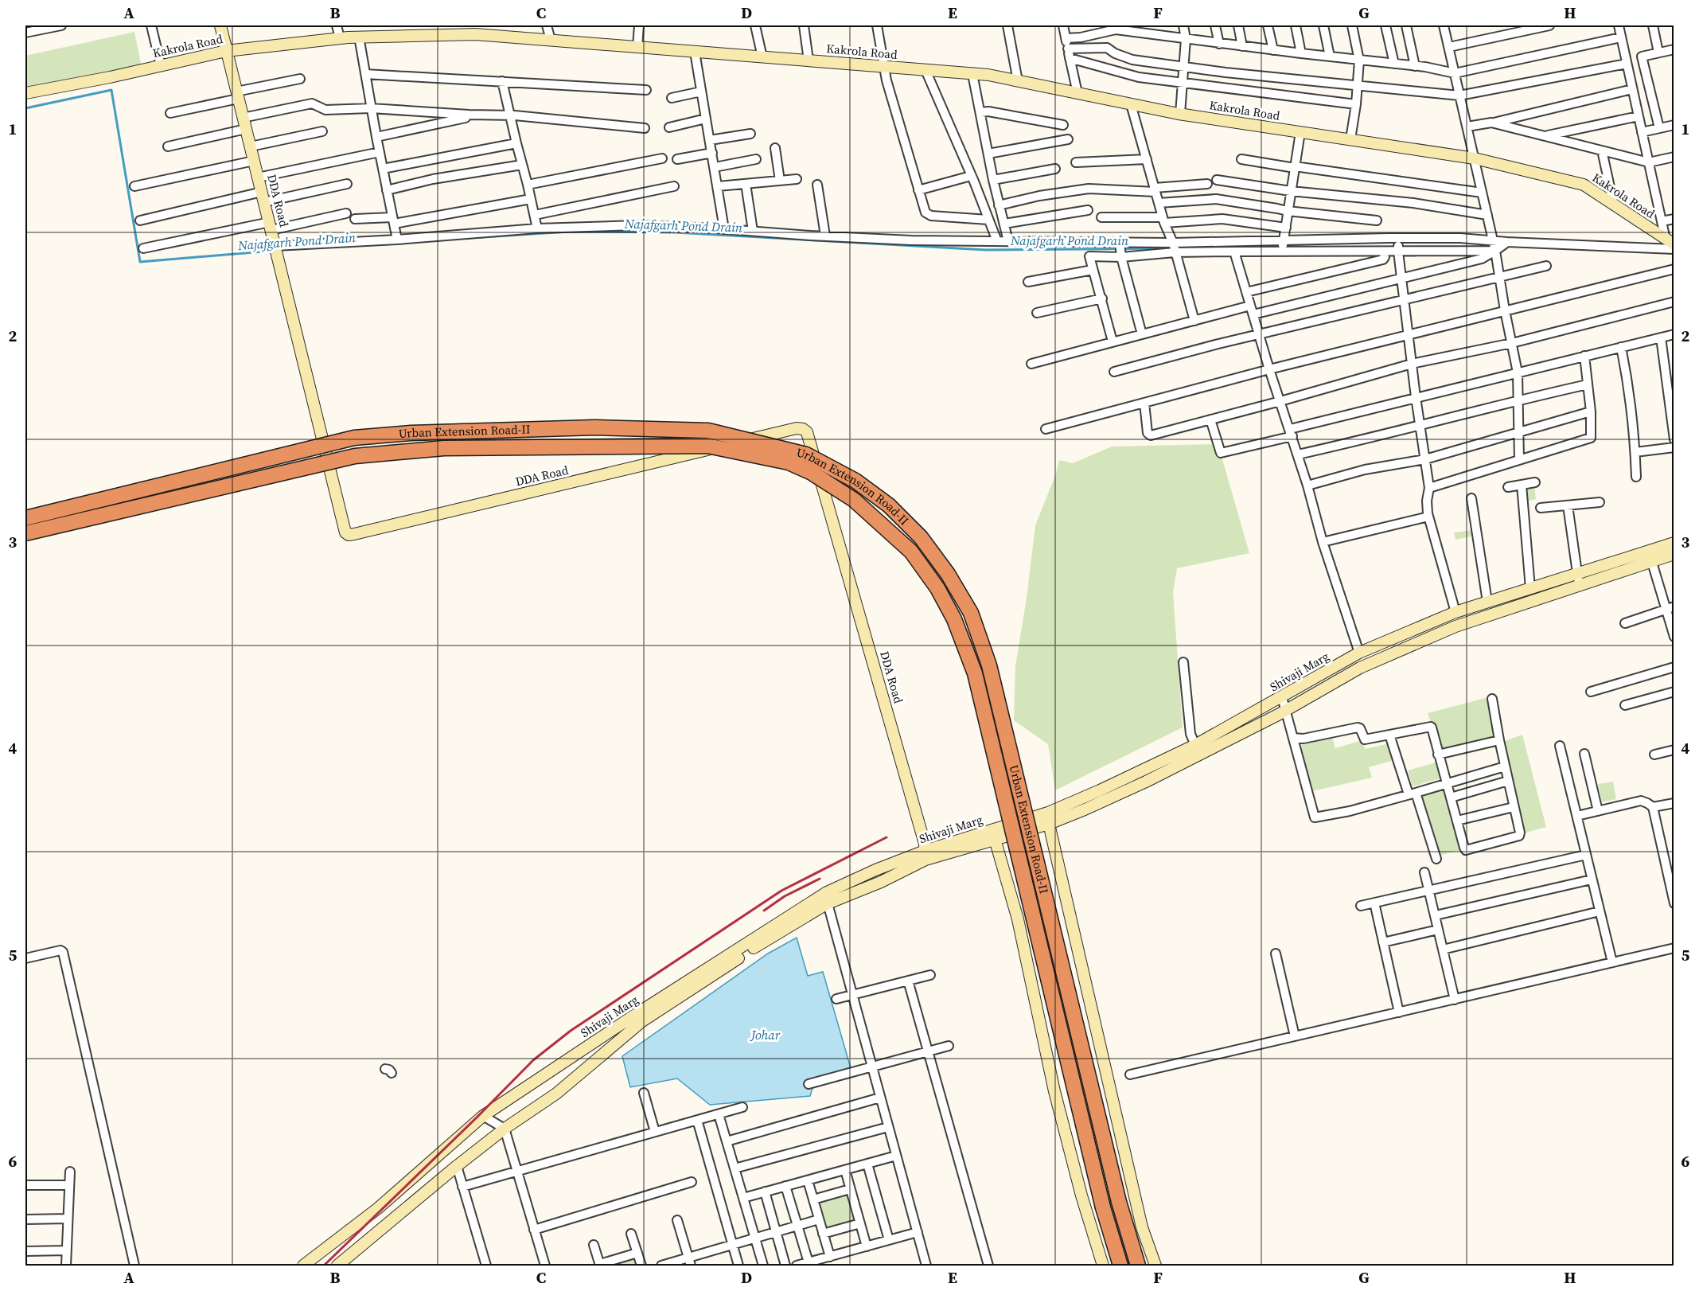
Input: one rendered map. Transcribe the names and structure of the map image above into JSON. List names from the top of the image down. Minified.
{"streets":{"highway":["Urban Extension Road-II"],"street":["Kakrola Road","DDA Road","Shivaji Marg"]},"crossings":[["Kakrola Road","DDA Road"],["DDA Road","Shivaji Marg"]],"water":["Najafgarh Pond Drain","Johar"],"grid":{"columns":["A","B","C","D","E","F","G","H"],"rows":["1","2","3","4","5","6"]}}
